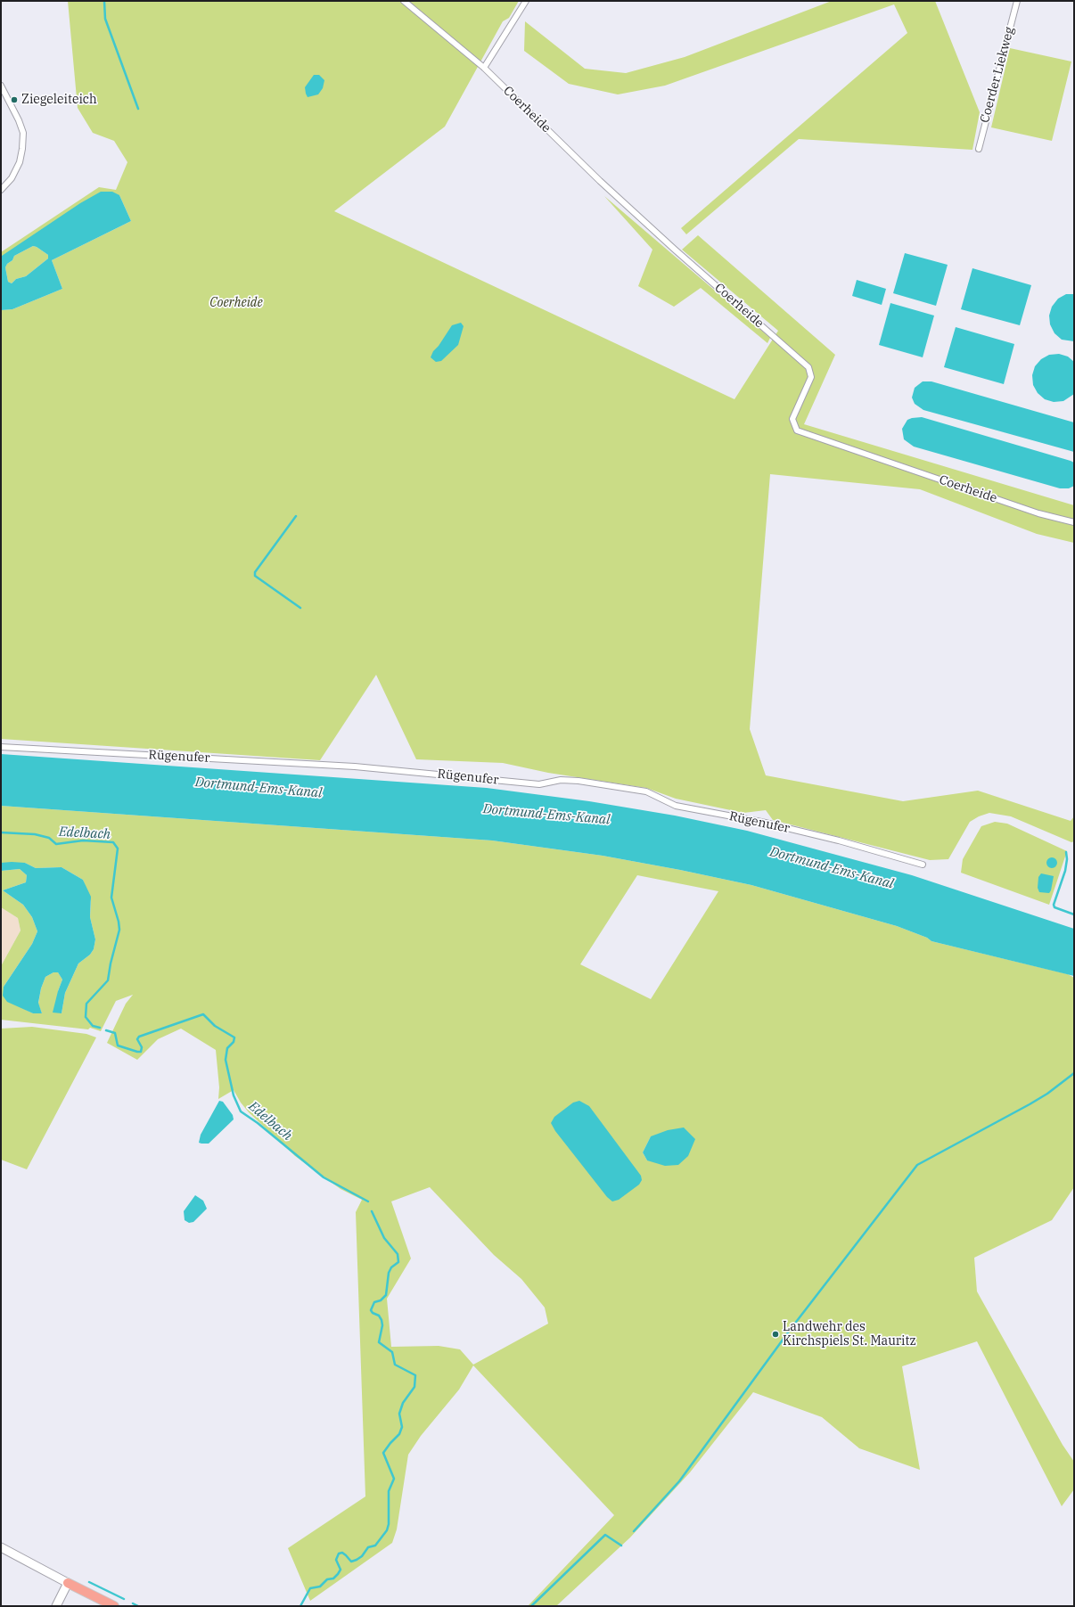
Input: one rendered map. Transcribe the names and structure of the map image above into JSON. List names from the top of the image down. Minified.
{"streets":{"street":["Coerder Liekweg","Coerheide","Rügenufer"]},"water":["Dortmund-Ems-Kanal","Edelbach"],"parks":["Coerheide"],"places":["Ziegeleiteich","Landwehr des Kirchspiels St. Mauritz"]}
